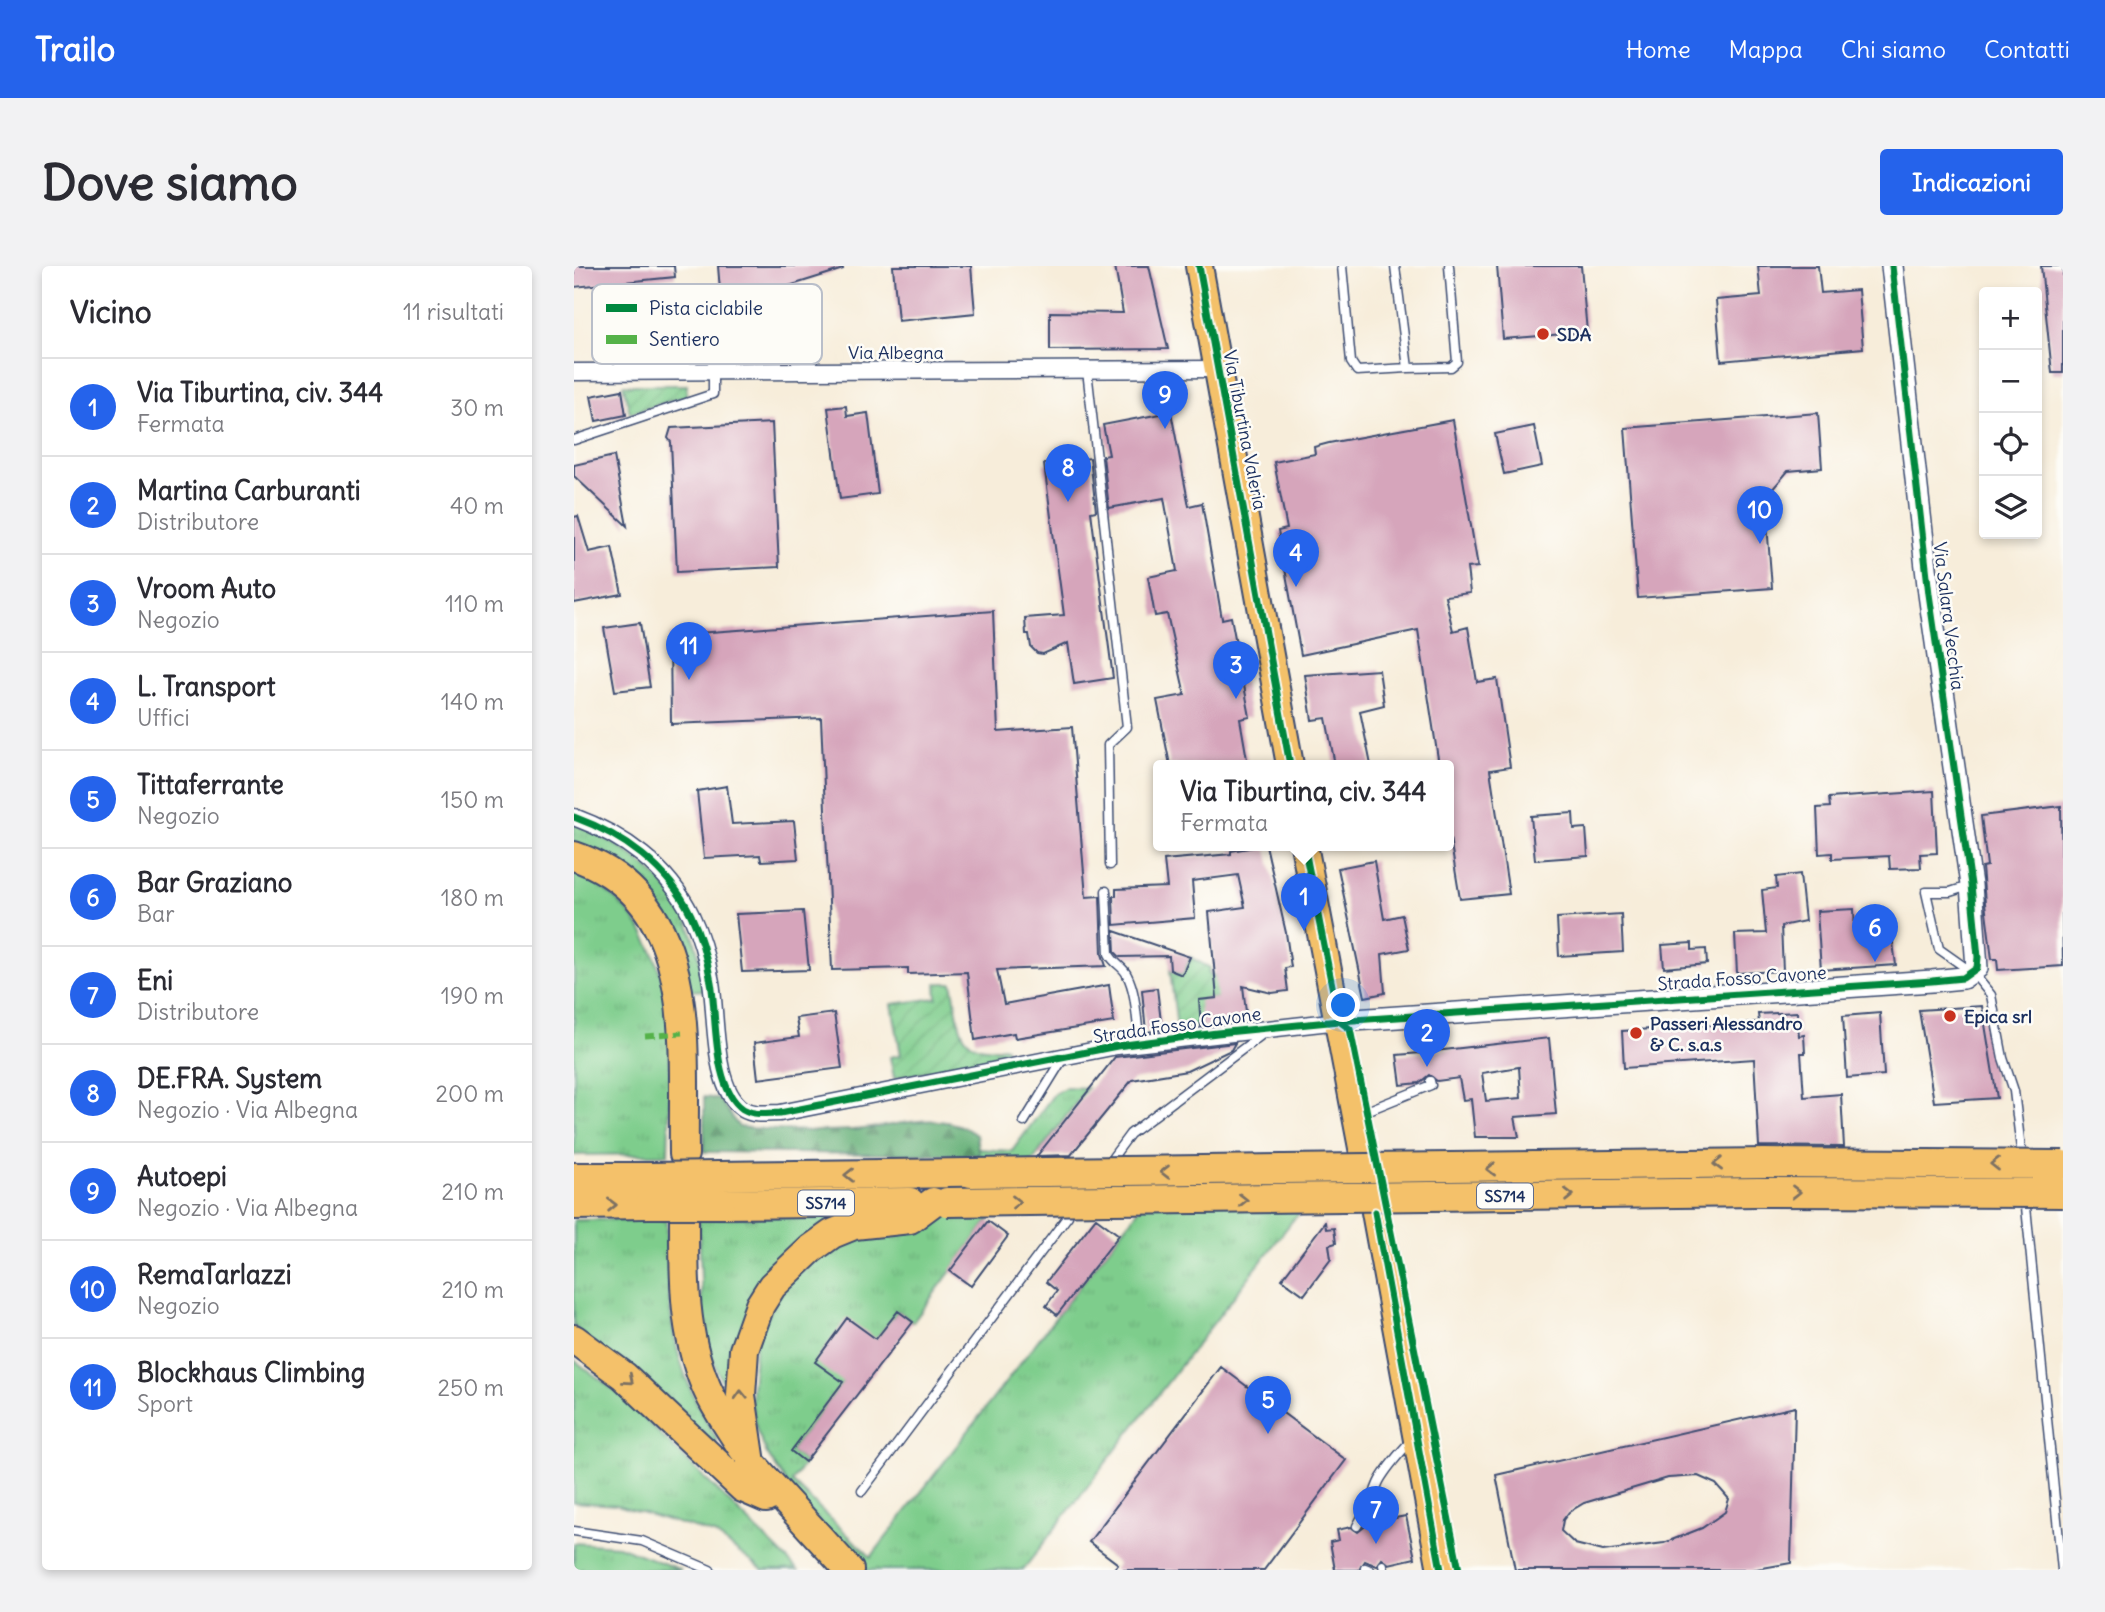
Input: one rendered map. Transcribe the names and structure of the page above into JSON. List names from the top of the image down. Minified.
{"streets":{"highway":["SS714"],"main road":["Via Tiburtina Valeria"],"street":["Via Albegna","Via Salara Vecchia","Strada Fosso Cavone"]},"crossings":[["Via Albegna","Via Tiburtina Valeria"],["Via Salara Vecchia","Strada Fosso Cavone"]],"places":["SDA","Epica srl","Passeri Alessandro & C. s.a.s"],"legend":["Pista ciclabile","Sentiero"],"page":{"header":"Trailo","nav":["Home","Mappa","Chi siamo","Contatti"],"buttons":"Indicazioni","title":"Dove siamo","heading":["Vicino","11 risultati"],"map_buttons":["+","−"],"list":[{"mark":"1","name":"Via Tiburtina, civ. 344","note":"Fermata","value":"30 m"},{"mark":"2","name":"Martina Carburanti","note":"Distributore","value":"40 m"},{"mark":"3","name":"Vroom Auto","note":"Negozio","value":"110 m"},{"mark":"4","name":"L. Transport","note":"Uffici","value":"140 m"},{"mark":"5","name":"Tittaferrante","note":"Negozio","value":"150 m"},{"mark":"6","name":"Bar Graziano","note":"Bar","value":"180 m"},{"mark":"7","name":"Eni","note":"Distributore","value":"190 m"},{"mark":"8","name":"DE.FRA. System","note":"Negozio · Via Albegna","value":"200 m"},{"mark":"9","name":"Autoepi","note":"Negozio · Via Albegna","value":"210 m"},{"mark":"10","name":"RemaTarlazzi","note":"Negozio","value":"210 m"},{"mark":"11","name":"Blockhaus Climbing","note":"Sport","value":"250 m"}],"pins":["9","8","10","4","11","3","1","6","2","5","7"],"popup":["Via Tiburtina, civ. 344","Fermata"]}}
